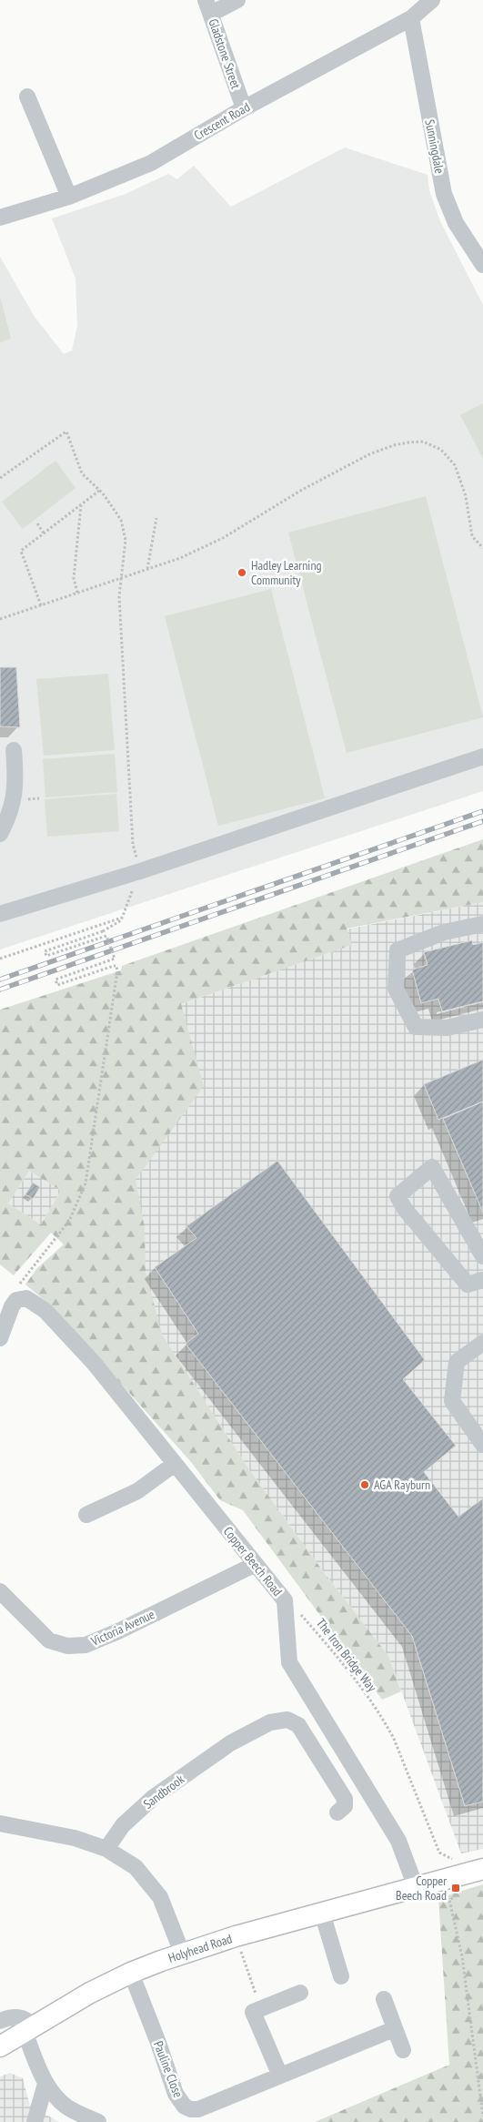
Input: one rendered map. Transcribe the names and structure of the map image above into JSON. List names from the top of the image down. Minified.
{"streets":{"main road":["Holyhead Road"],"street":["Gladstone Street","Crescent Road","Sunningdale","Copper Beech Road","Victoria Avenue","Sandbrook","Pauline Close"],"path":["The Iron Bridge Way"]},"crossings":[["Gladstone Street","Crescent Road"],["Crescent Road","Sunningdale"],["Copper Beech Road","Victoria Avenue"],["Copper Beech Road","The Iron Bridge Way"],["Copper Beech Road","Holyhead Road"],["Holyhead Road","Pauline Close"]],"places":{"other":["Hadley Learning Community","AGA Rayburn"],"transit":["Copper Beech Road"]}}
